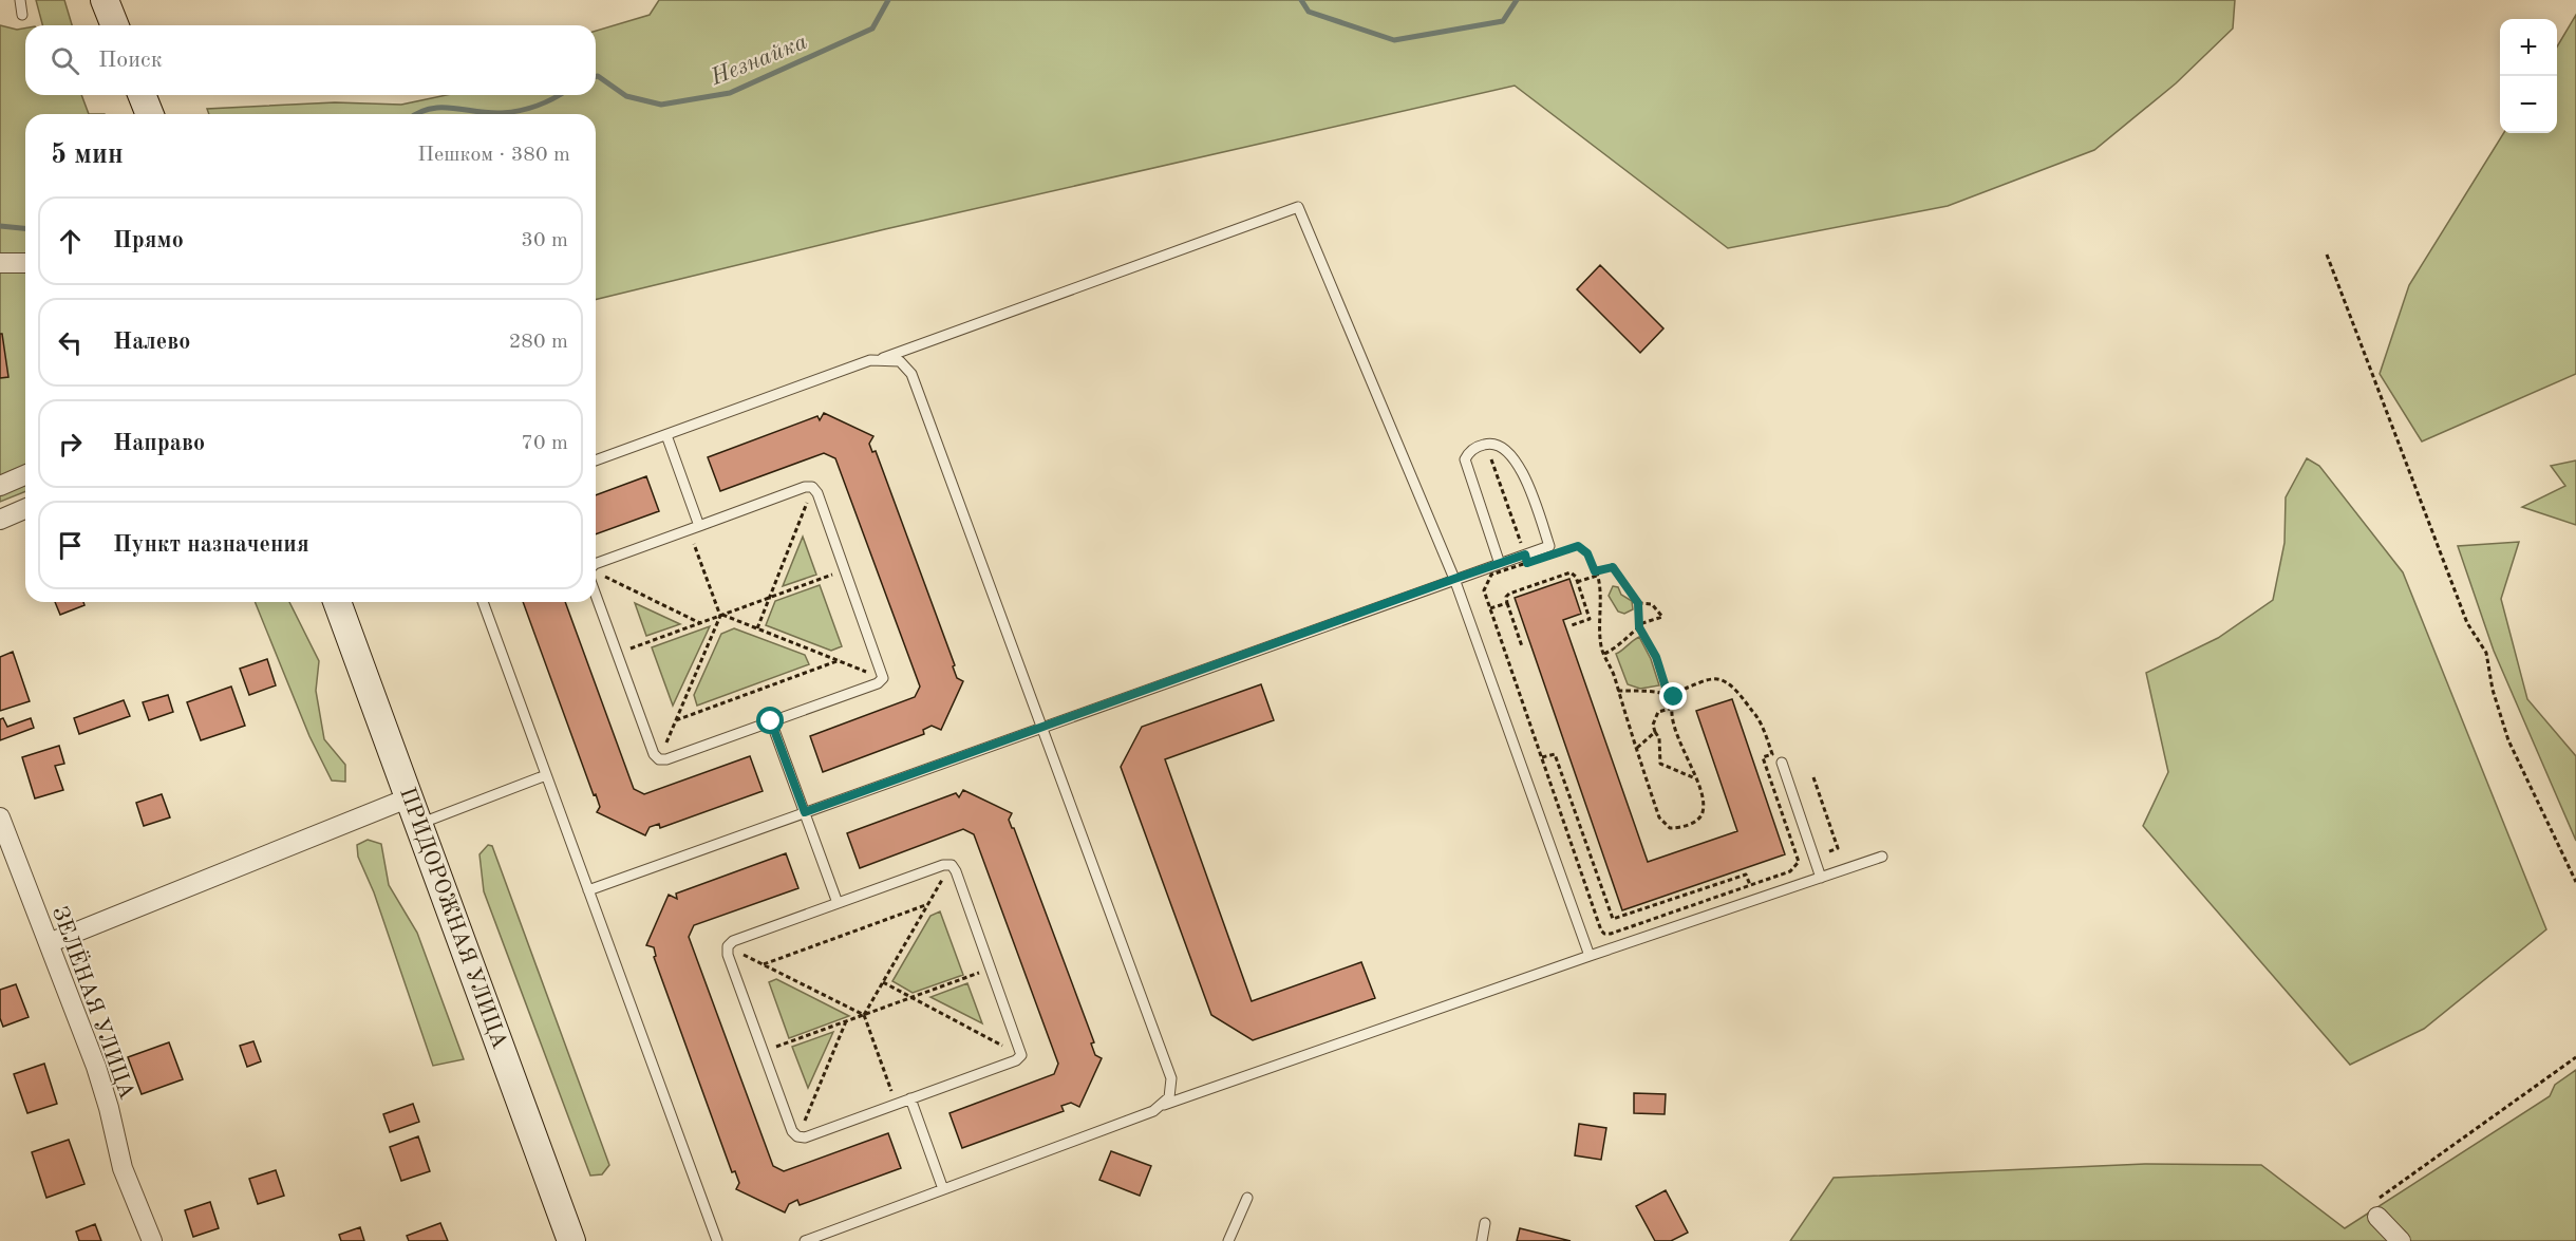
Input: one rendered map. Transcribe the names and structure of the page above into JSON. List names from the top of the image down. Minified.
{"streets":{"main road":["ПРИДОРОЖНАЯ УЛИЦА"],"street":["ЗЕЛЁНАЯ УЛИЦА"]},"water":["Незнайка"],"page":{"map_buttons":["+","−"],"search":"Поиск","heading":["5 мин","Пешком · 380 m"],"list":[["Прямо","30 m"],["Налево","280 m"],["Направо","70 m"],"Пункт назначения"]}}
